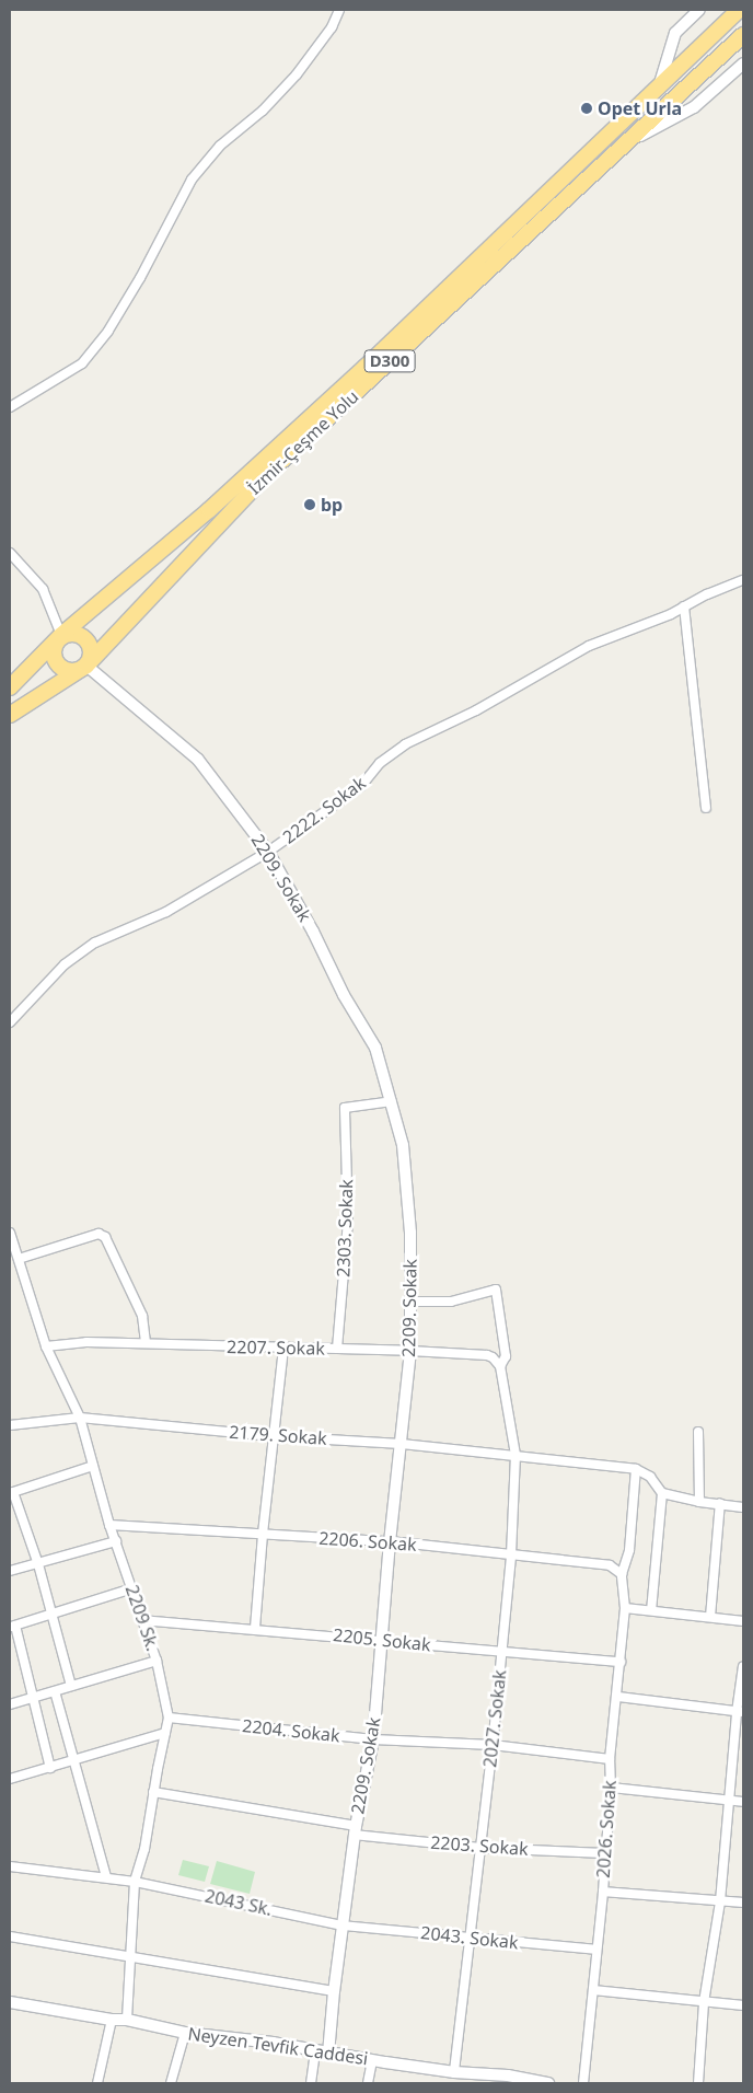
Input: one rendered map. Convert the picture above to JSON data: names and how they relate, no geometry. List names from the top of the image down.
{
  "streets": {
    "highway": ["D300", "İzmir-Çeşme Yolu"],
    "street": [
      "2222. Sokak",
      "2209. Sokak",
      "2303. Sokak",
      "2207. Sokak",
      "2179. Sokak",
      "2206. Sokak",
      "2209 Sk.",
      "2205. Sokak",
      "2027. Sokak",
      "2204. Sokak",
      "2026. Sokak",
      "2203. Sokak",
      "2043 Sk.",
      "2043. Sokak",
      "Neyzen Tevfik Caddesi"
    ]
  },
  "crossings": [
    ["İzmir-Çeşme Yolu", "2209. Sokak"],
    ["2222. Sokak", "2209. Sokak"],
    ["2209. Sokak", "2303. Sokak"],
    ["2209. Sokak", "2207. Sokak"],
    ["2209. Sokak", "2179. Sokak"],
    ["2209. Sokak", "2206. Sokak"],
    ["2209. Sokak", "2205. Sokak"],
    ["2209. Sokak", "2027. Sokak"],
    ["2209. Sokak", "2204. Sokak"],
    ["2209. Sokak", "2203. Sokak"],
    ["2209. Sokak", "2043 Sk."],
    ["2209. Sokak", "2043. Sokak"],
    ["2209. Sokak", "Neyzen Tevfik Caddesi"],
    ["2303. Sokak", "2207. Sokak"],
    ["2207. Sokak", "2209 Sk."],
    ["2207. Sokak", "2027. Sokak"],
    ["2179. Sokak", "2209 Sk."],
    ["2179. Sokak", "2027. Sokak"],
    ["2206. Sokak", "2209 Sk."],
    ["2206. Sokak", "2027. Sokak"],
    ["2206. Sokak", "2026. Sokak"],
    ["2209 Sk.", "2205. Sokak"],
    ["2209 Sk.", "2204. Sokak"],
    ["2209 Sk.", "2203. Sokak"],
    ["2209 Sk.", "2043 Sk."],
    ["2209 Sk.", "Neyzen Tevfik Caddesi"],
    ["2205. Sokak", "2027. Sokak"],
    ["2205. Sokak", "2026. Sokak"],
    ["2027. Sokak", "2204. Sokak"],
    ["2027. Sokak", "2203. Sokak"],
    ["2027. Sokak", "2043. Sokak"],
    ["2027. Sokak", "Neyzen Tevfik Caddesi"],
    ["2204. Sokak", "2026. Sokak"],
    ["2026. Sokak", "2203. Sokak"],
    ["2026. Sokak", "2043. Sokak"],
    ["2043 Sk.", "2043. Sokak"]
  ],
  "places": ["Opet Urla", "bp"]
}
